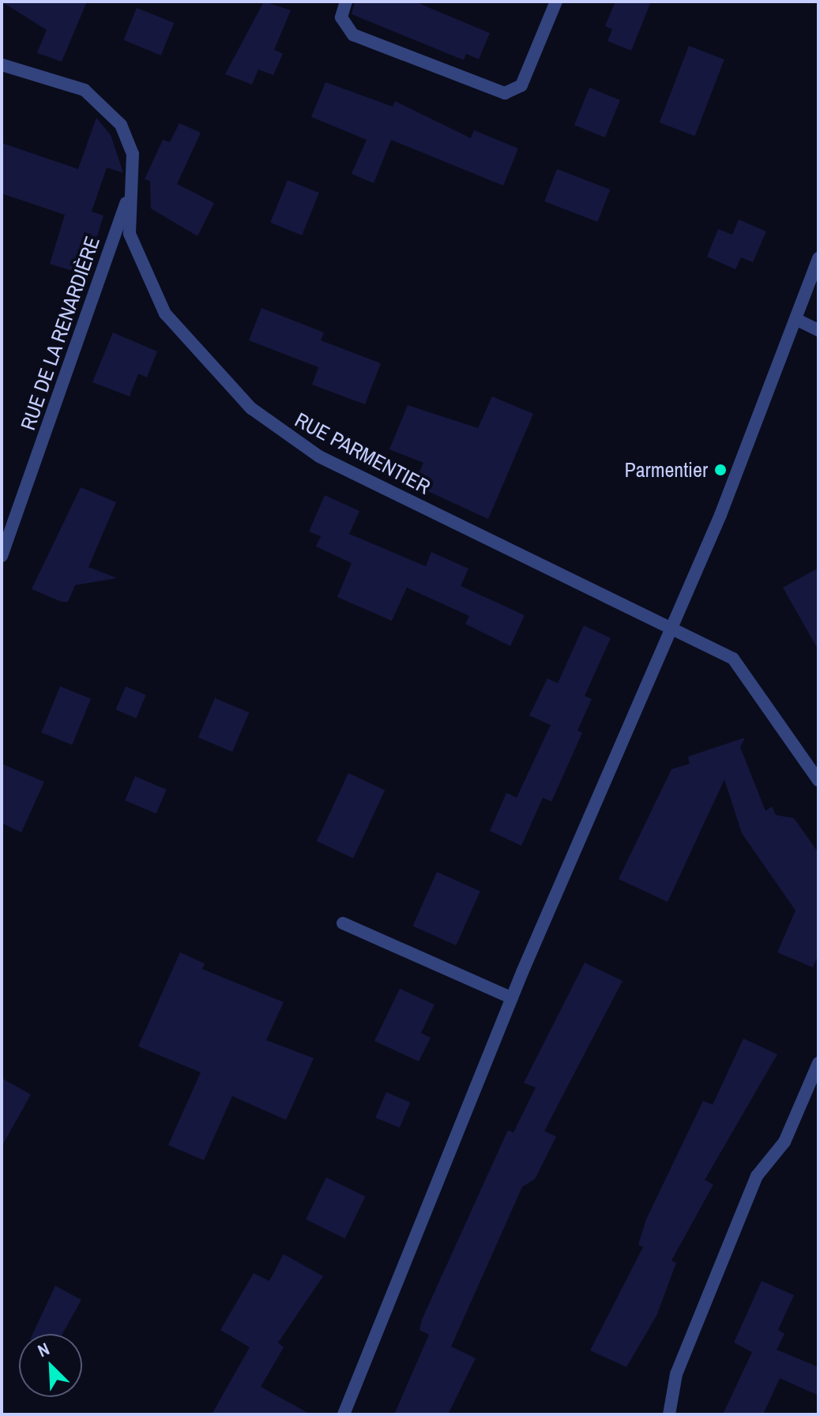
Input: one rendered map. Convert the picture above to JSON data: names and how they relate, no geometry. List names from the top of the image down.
{
  "streets": {
    "street": ["RUE DE LA RENARDIÈRE", "RUE PARMENTIER"]
  },
  "crossings": [
    ["RUE DE LA RENARDIÈRE", "RUE PARMENTIER"]
  ],
  "places": ["Parmentier"],
  "north": "top left"
}
